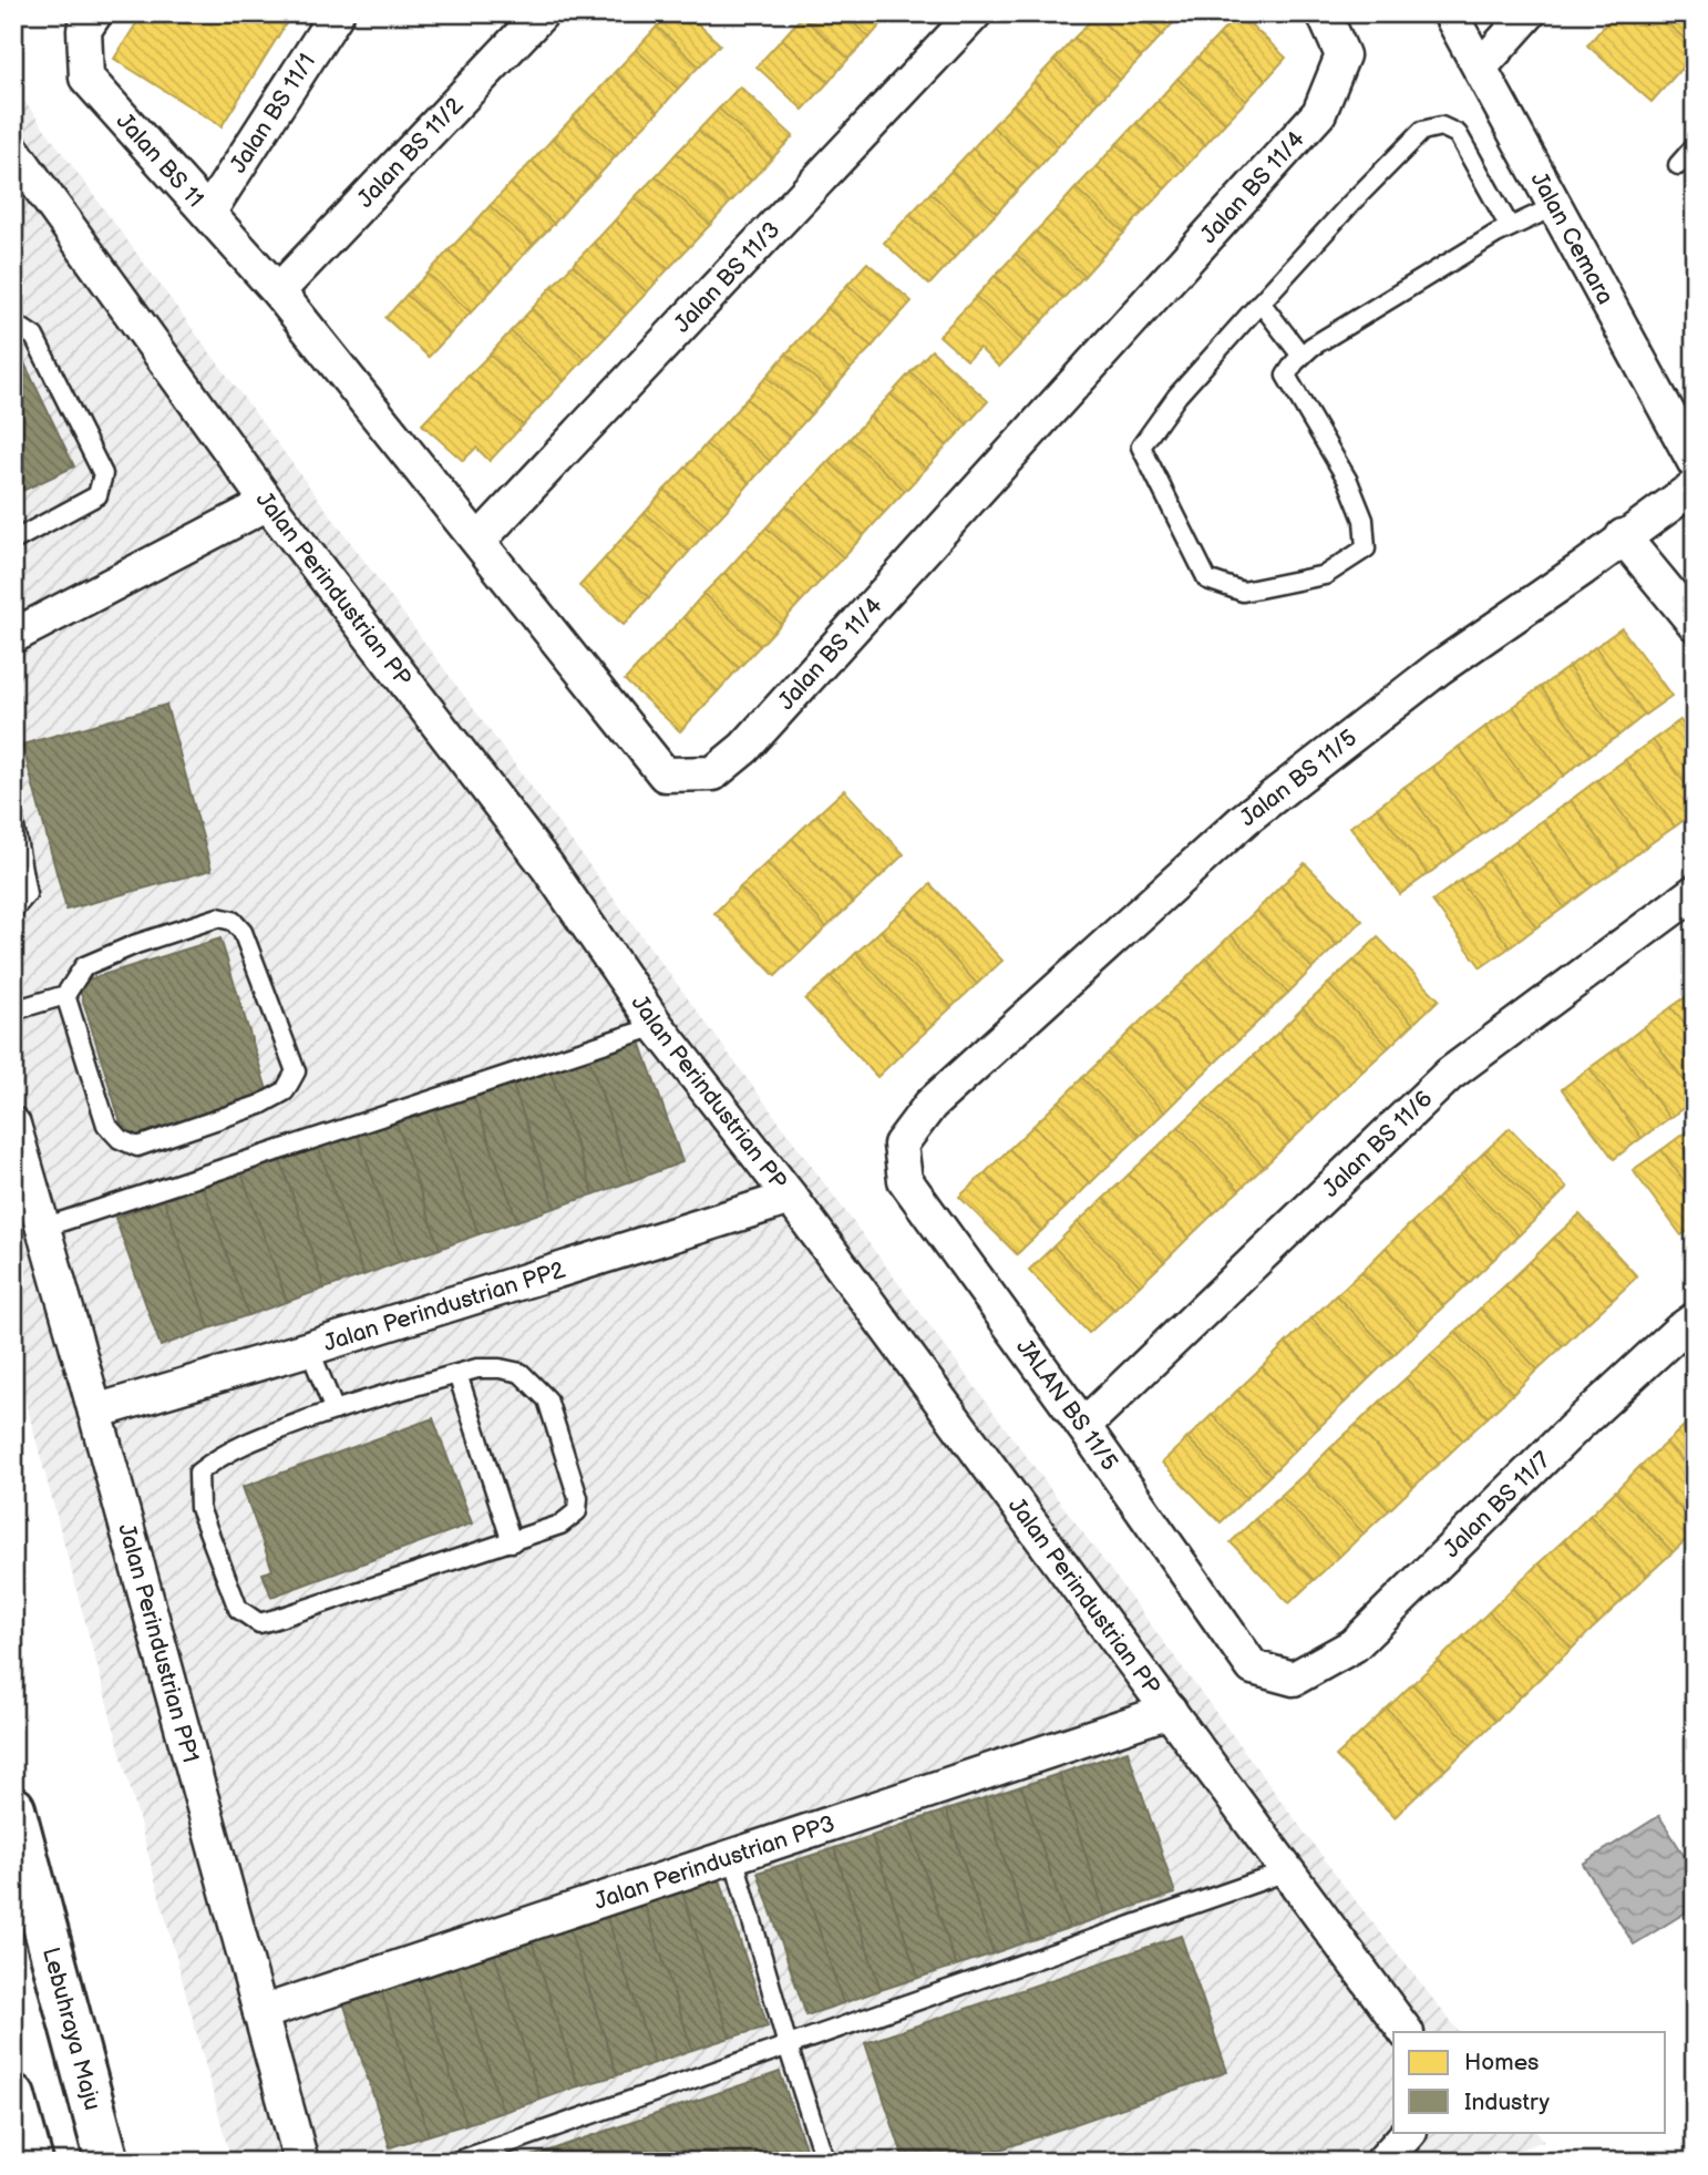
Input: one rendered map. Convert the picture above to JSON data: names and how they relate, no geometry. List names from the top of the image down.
{
  "streets": {
    "highway": ["Lebuhraya Maju"],
    "street": [
      "Jalan BS 11/1",
      "Jalan BS 11/2",
      "Jalan BS 11",
      "Jalan BS 11/4",
      "Jalan Cemara",
      "Jalan BS 11/3",
      "Jalan Perindustrian PP",
      "Jalan BS 11/5",
      "Jalan BS 11/6",
      "Jalan Perindustrian PP2",
      "JALAN BS 11/5",
      "Jalan BS 11/7",
      "Jalan Perindustrian PP1",
      "Jalan Perindustrian PP3"
    ]
  },
  "crossings": [
    ["Jalan BS 11/1", "Jalan BS 11"],
    ["Jalan BS 11/2", "Jalan BS 11"],
    ["Jalan BS 11/2", "Jalan BS 11/4"],
    ["Jalan BS 11", "Jalan BS 11/4"],
    ["Jalan BS 11/4", "Jalan BS 11/3"],
    ["Jalan Perindustrian PP", "Jalan Perindustrian PP2"],
    ["Jalan Perindustrian PP", "Jalan Perindustrian PP3"],
    ["Jalan BS 11/5", "JALAN BS 11/5"],
    ["Jalan BS 11/6", "JALAN BS 11/5"],
    ["Jalan Perindustrian PP2", "Jalan Perindustrian PP1"],
    ["JALAN BS 11/5", "Jalan BS 11/7"],
    ["Jalan Perindustrian PP1", "Jalan Perindustrian PP3"]
  ],
  "legend": ["Homes", "Industry"]
}
